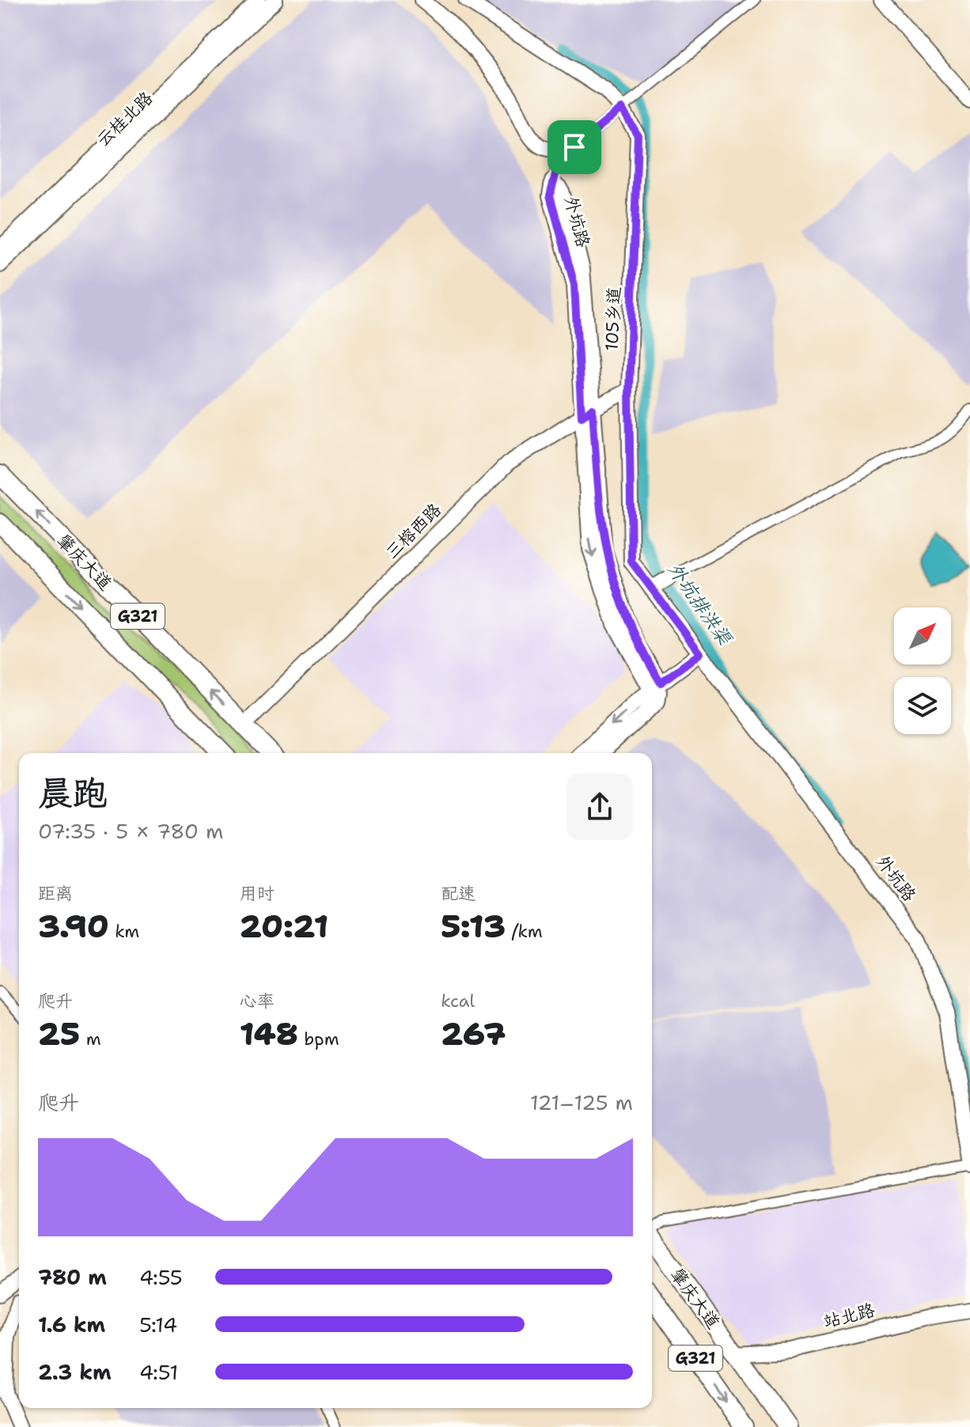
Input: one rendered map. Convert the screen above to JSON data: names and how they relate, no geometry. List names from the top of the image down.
{
  "streets": {
    "highway": ["肇庆大道", "G321"],
    "street": [
      "云桂北路",
      "外坑路",
      "105乡道",
      "三榕西路",
      "站北路"
    ]
  },
  "crossings": [
    ["外坑路", "105乡道"],
    ["外坑路", "三榕西路"],
    ["105乡道", "三榕西路"],
    ["三榕西路", "肇庆大道"],
    ["肇庆大道", "站北路"]
  ],
  "water": ["外坑排洪渠"],
  "north": "top right",
  "page": {
    "heading": ["晨跑", "07:35 · 5 × 780 m"],
    "stats": [
      ["距离", "3.90 km"],
      ["用时", "20:21"],
      ["配速", "5:13 /km"],
      ["爬升", "25 m"],
      ["心率", "148 bpm"],
      ["kcal", "267"]
    ],
    "chart": ["爬升", "121–125 m"],
    "list": [
      {
        "name": "780 m",
        "note": "4:55"
      },
      {
        "name": "1.6 km",
        "note": "5:14"
      },
      {
        "name": "2.3 km",
        "note": "4:51"
      }
    ]
  }
}
